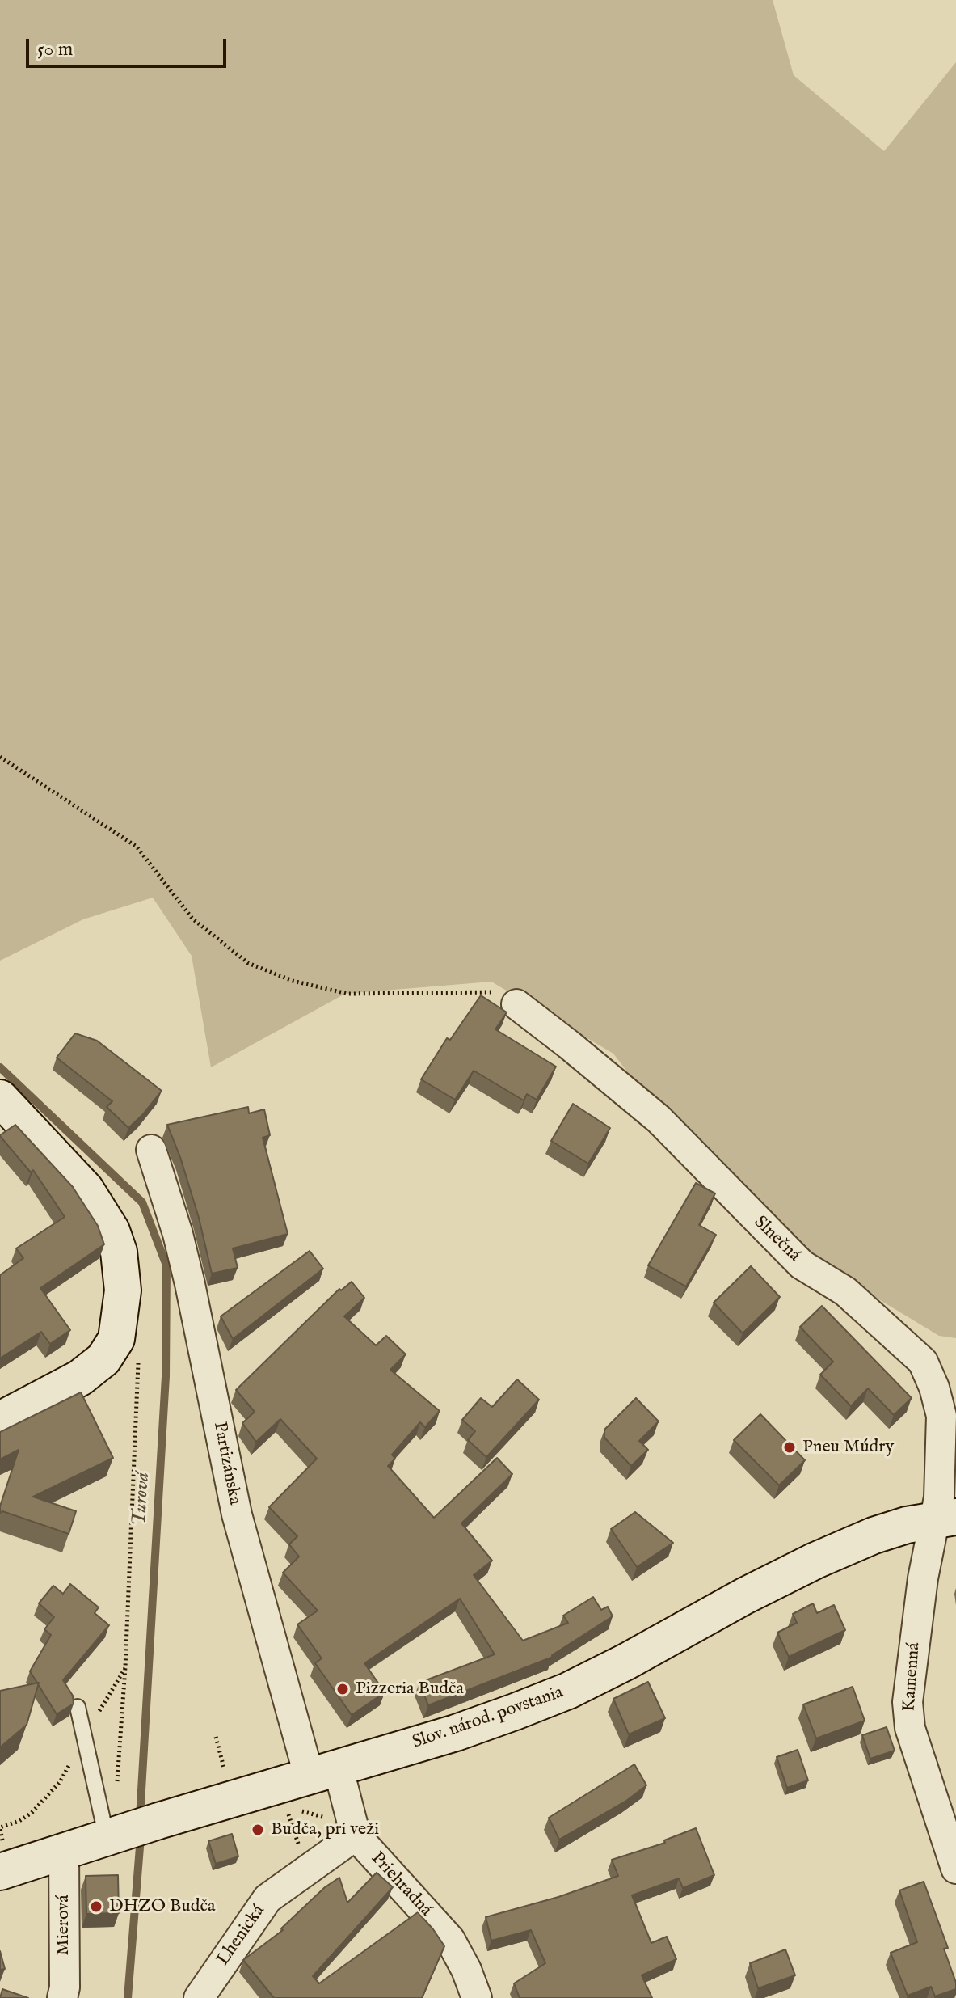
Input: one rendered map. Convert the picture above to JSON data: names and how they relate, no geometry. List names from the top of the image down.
{
  "streets": {
    "street": [
      "Slnečná",
      "Partizánska",
      "Kamenná",
      "Slov. národ. povstania",
      "Priehradná",
      "Mierová",
      "Lhenická"
    ]
  },
  "crossings": [
    ["Slnečná", "Kamenná"],
    ["Slnečná", "Slov. národ. povstania"],
    ["Partizánska", "Slov. národ. povstania"],
    ["Partizánska", "Priehradná"],
    ["Kamenná", "Slov. národ. povstania"],
    ["Slov. národ. povstania", "Priehradná"],
    ["Slov. národ. povstania", "Mierová"],
    ["Priehradná", "Lhenická"]
  ],
  "water": ["Turová"],
  "places": [
    "Pneu Múdry",
    "Pizzeria Budča",
    "Budča, pri veži",
    "DHZO Budča"
  ],
  "scale_bar": "50 m"
}
